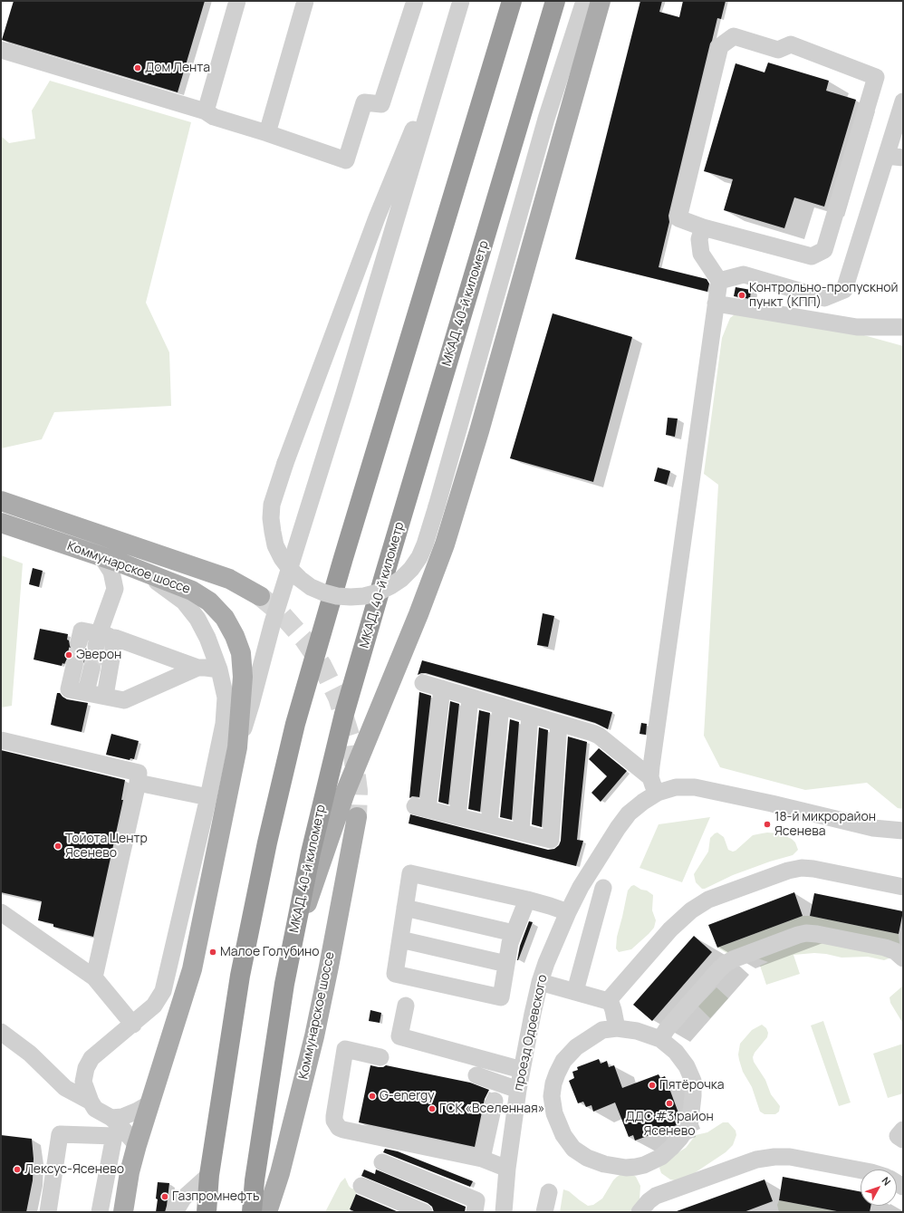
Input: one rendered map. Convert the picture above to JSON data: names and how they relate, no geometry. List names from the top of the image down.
{
  "streets": {
    "highway": ["МКАД, 40-й километр"],
    "main road": ["Коммунарское шоссе"],
    "street": ["проезд Одоевского"]
  },
  "places": [
    "Дом Лента",
    "Контрольно-пропускной пункт (КПП)",
    "Эверон",
    "18-й микрорайон Ясенева",
    "Тойота Центр Ясенево",
    "Малое Голубино",
    "Пятёрочка",
    "G-energy",
    "ДДС #3 район Ясенево",
    "ГСК «Вселенная»",
    "Лексус-Ясенево",
    "Газпромнефть"
  ],
  "north": "top right"
}
